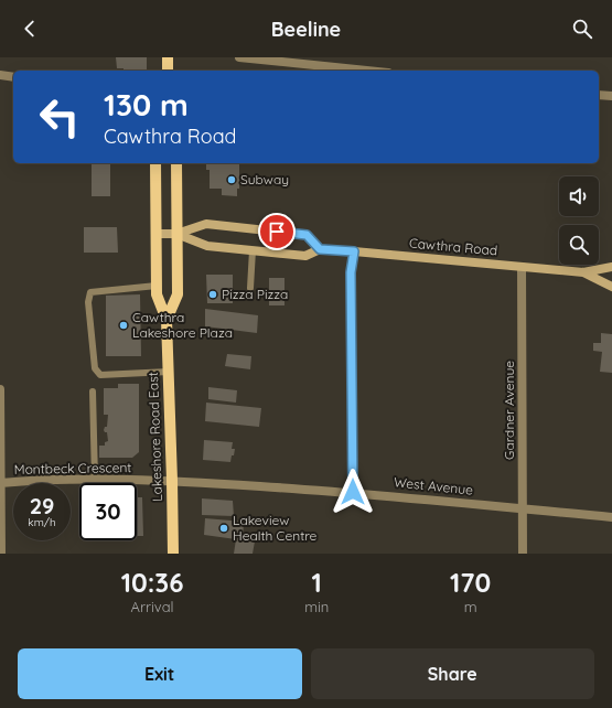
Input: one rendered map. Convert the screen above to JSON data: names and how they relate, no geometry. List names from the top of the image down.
{
  "streets": {
    "main road": ["Cawthra Road", "Lakeshore Road East"],
    "street": ["Gardner Avenue", "Montbeck Crescent", "West Avenue"]
  },
  "crossings": [
    ["Cawthra Road", "Gardner Avenue"],
    ["Cawthra Road", "Lakeshore Road East"],
    ["Gardner Avenue", "West Avenue"],
    ["Lakeshore Road East", "Montbeck Crescent"],
    ["Lakeshore Road East", "West Avenue"],
    ["Montbeck Crescent", "West Avenue"]
  ],
  "places": [
    "Subway",
    "Pizza Pizza",
    "Cawthra Lakeshore Plaza",
    "Lakeview Health Centre"
  ],
  "page": {
    "header": "Beeline",
    "turn": ["130 m", "Cawthra Road"],
    "speed": "29 km/h",
    "limit": "30",
    "eta": [
      "10:36",
      "Arrival",
      "1",
      "min",
      "170",
      "m"
    ],
    "buttons": ["Exit", "Share"]
  }
}
